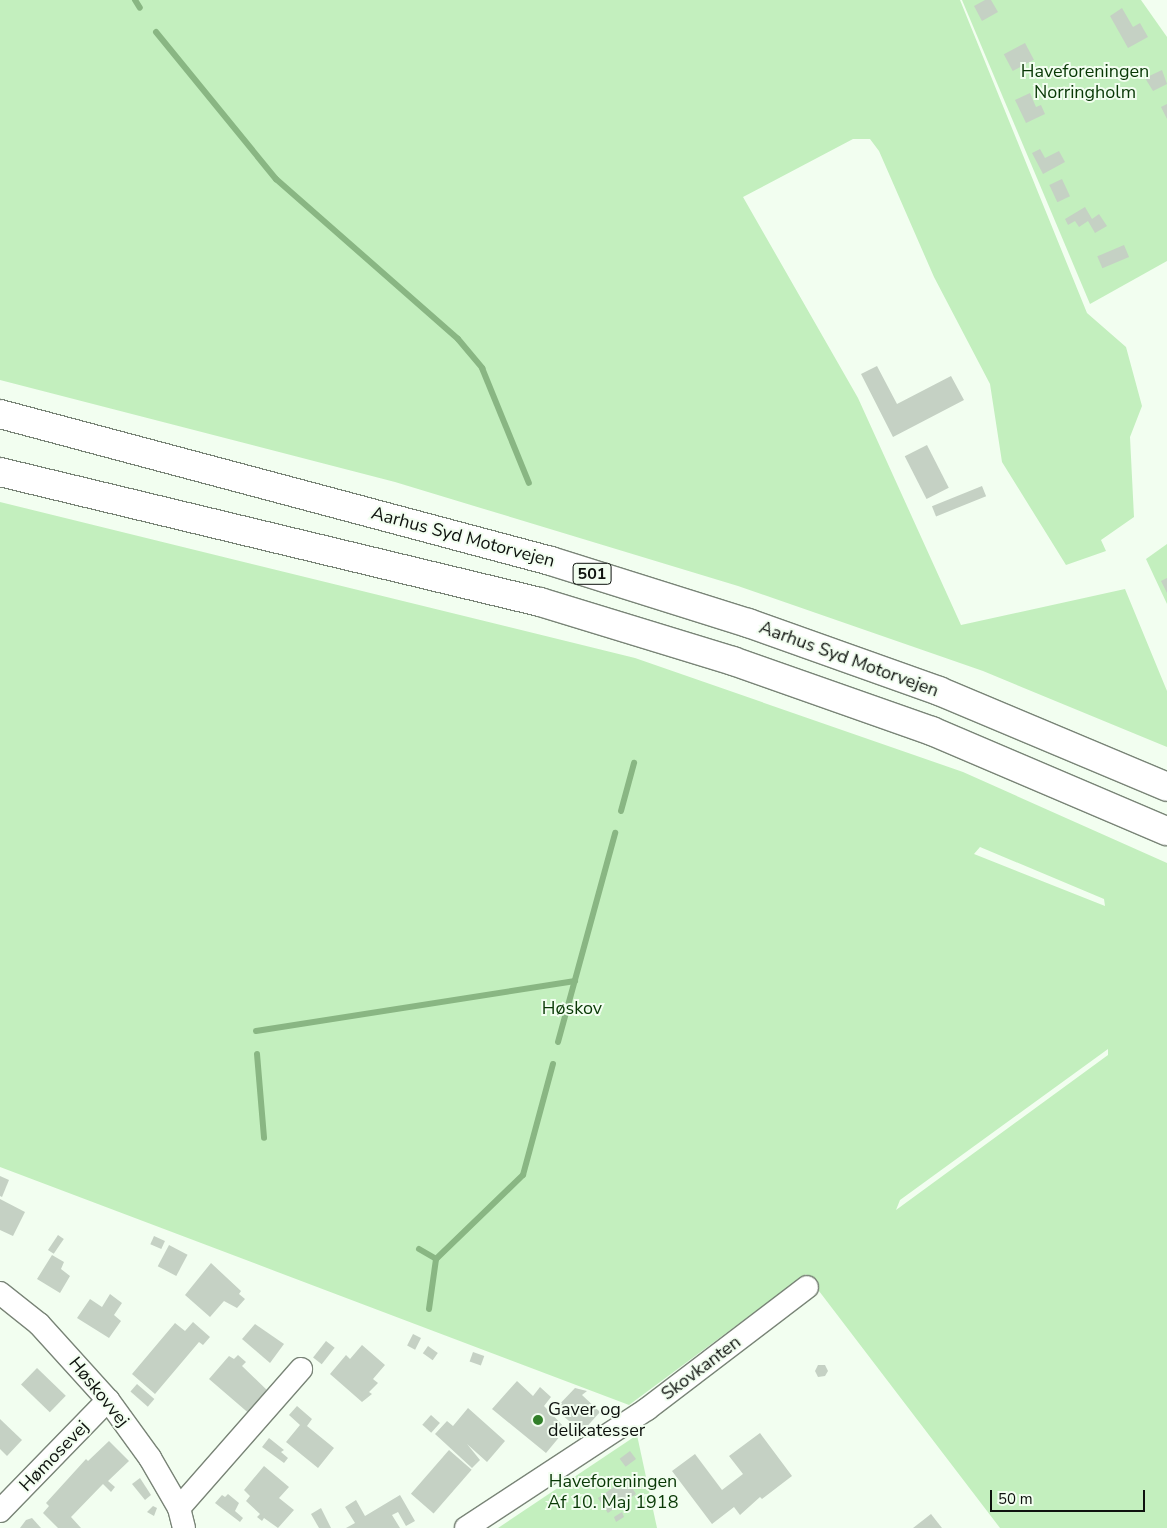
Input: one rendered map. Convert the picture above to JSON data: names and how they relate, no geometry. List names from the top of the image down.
{
  "streets": {
    "highway": ["Aarhus Syd Motorvejen", "501"],
    "street": ["Skovkanten", "Høskovvej", "Hømosevej"]
  },
  "crossings": [
    ["Høskovvej", "Hømosevej"]
  ],
  "parks": ["Haveforeningen Norringholm", "Høskov", "Haveforeningen Af 10. Maj 1918"],
  "places": ["Gaver og delikatesser"],
  "scale_bar": "50 m"
}
